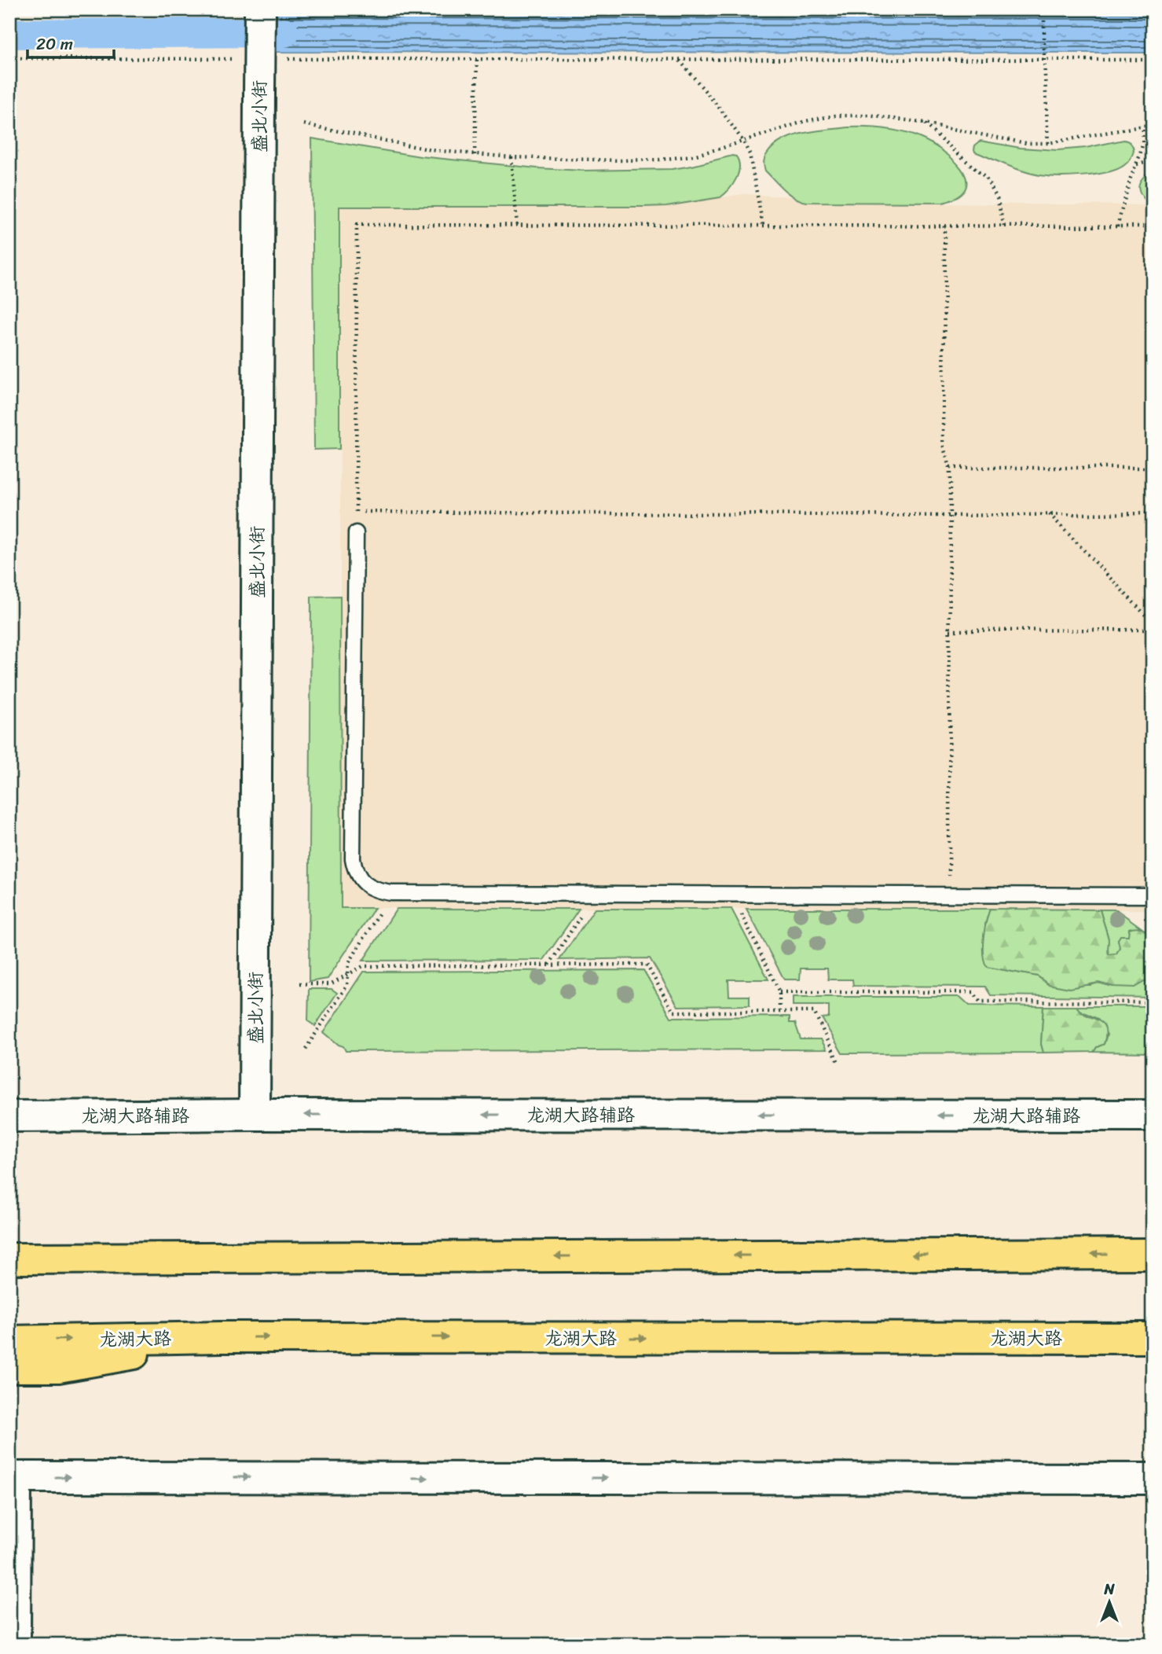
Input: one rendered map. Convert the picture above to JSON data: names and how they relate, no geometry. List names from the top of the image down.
{
  "streets": {
    "highway": ["龙湖大路"],
    "main road": ["盛北小街", "龙湖大路辅路"]
  },
  "crossings": [
    ["盛北小街", "龙湖大路辅路"]
  ],
  "one_way": ["龙湖大路辅路"],
  "scale_bar": "20 m",
  "north": "top"
}
